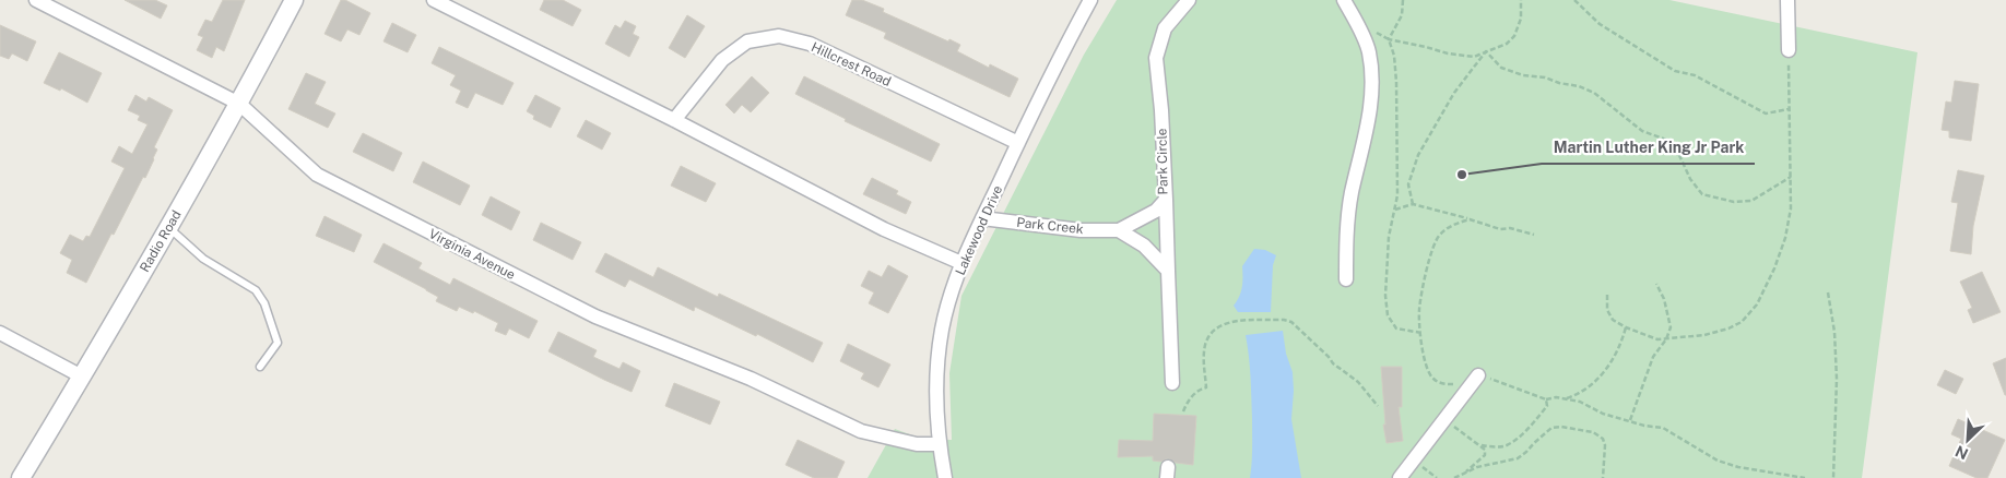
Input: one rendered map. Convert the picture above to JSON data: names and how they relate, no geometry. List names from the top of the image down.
{
  "streets": {
    "street": [
      "Hillcrest Road",
      "Park Circle",
      "Park Creek",
      "Lakewood Drive",
      "Radio Road",
      "Virginia Avenue"
    ]
  },
  "crossings": [
    ["Hillcrest Road", "Lakewood Drive"],
    ["Park Circle", "Park Creek"],
    ["Park Creek", "Lakewood Drive"],
    ["Lakewood Drive", "Virginia Avenue"],
    ["Radio Road", "Virginia Avenue"]
  ],
  "places": ["Martin Luther King Jr Park"],
  "north": "bottom left"
}
